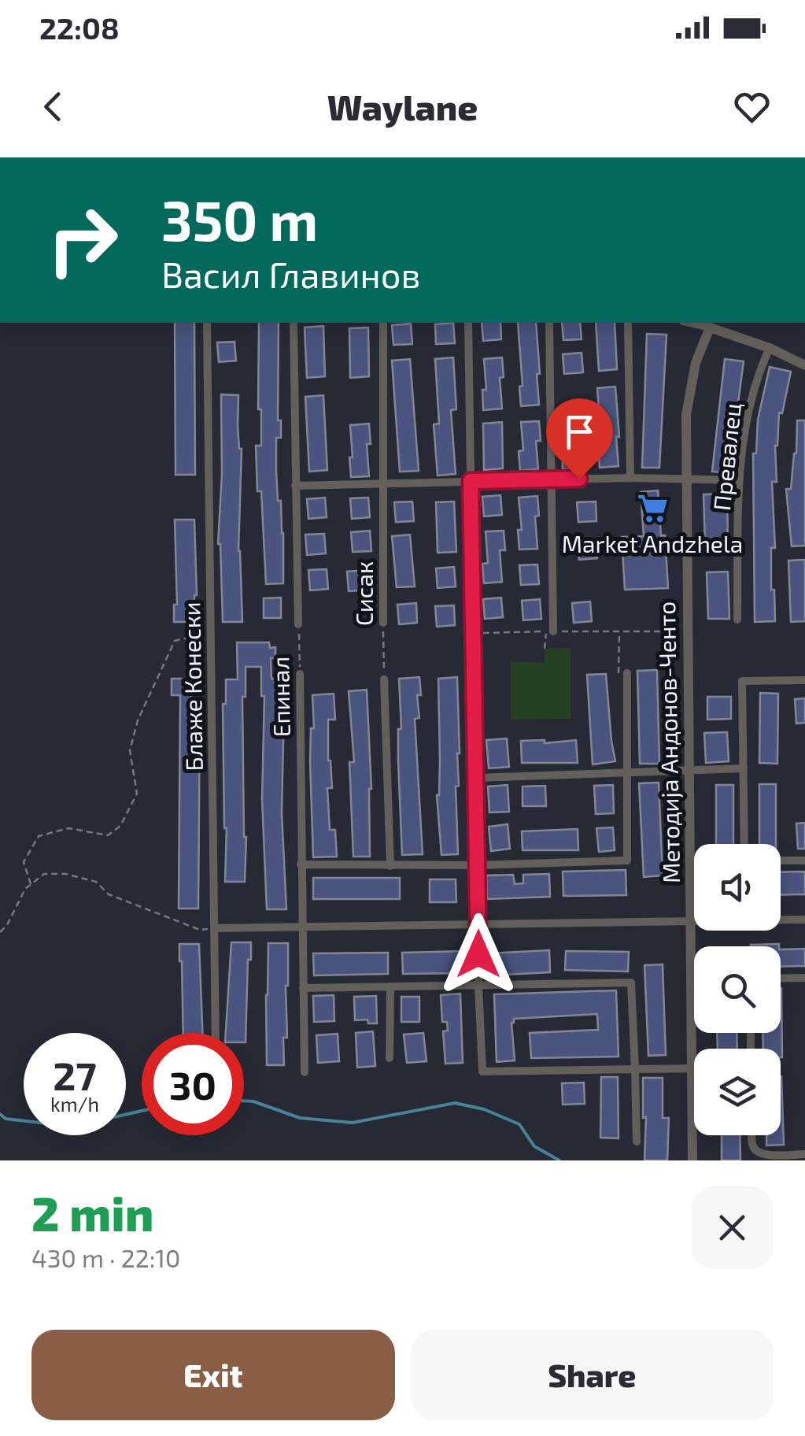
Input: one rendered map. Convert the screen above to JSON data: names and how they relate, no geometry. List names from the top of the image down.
{
  "streets": {
    "street": [
      "Превалец",
      "Сисак",
      "Блаже Конески",
      "Епинал",
      "Методија Андонов-Ченто"
    ]
  },
  "places": {
    "supermarket": ["Market Andzhela"]
  },
  "page": {
    "status": "22:08",
    "header": "Waylane",
    "turn": ["350 m", "Васил Главинов"],
    "speed": "27 km/h",
    "limit": "30",
    "heading": ["2 min", "430 m · 22:10"],
    "buttons": ["Exit", "Share"]
  }
}
